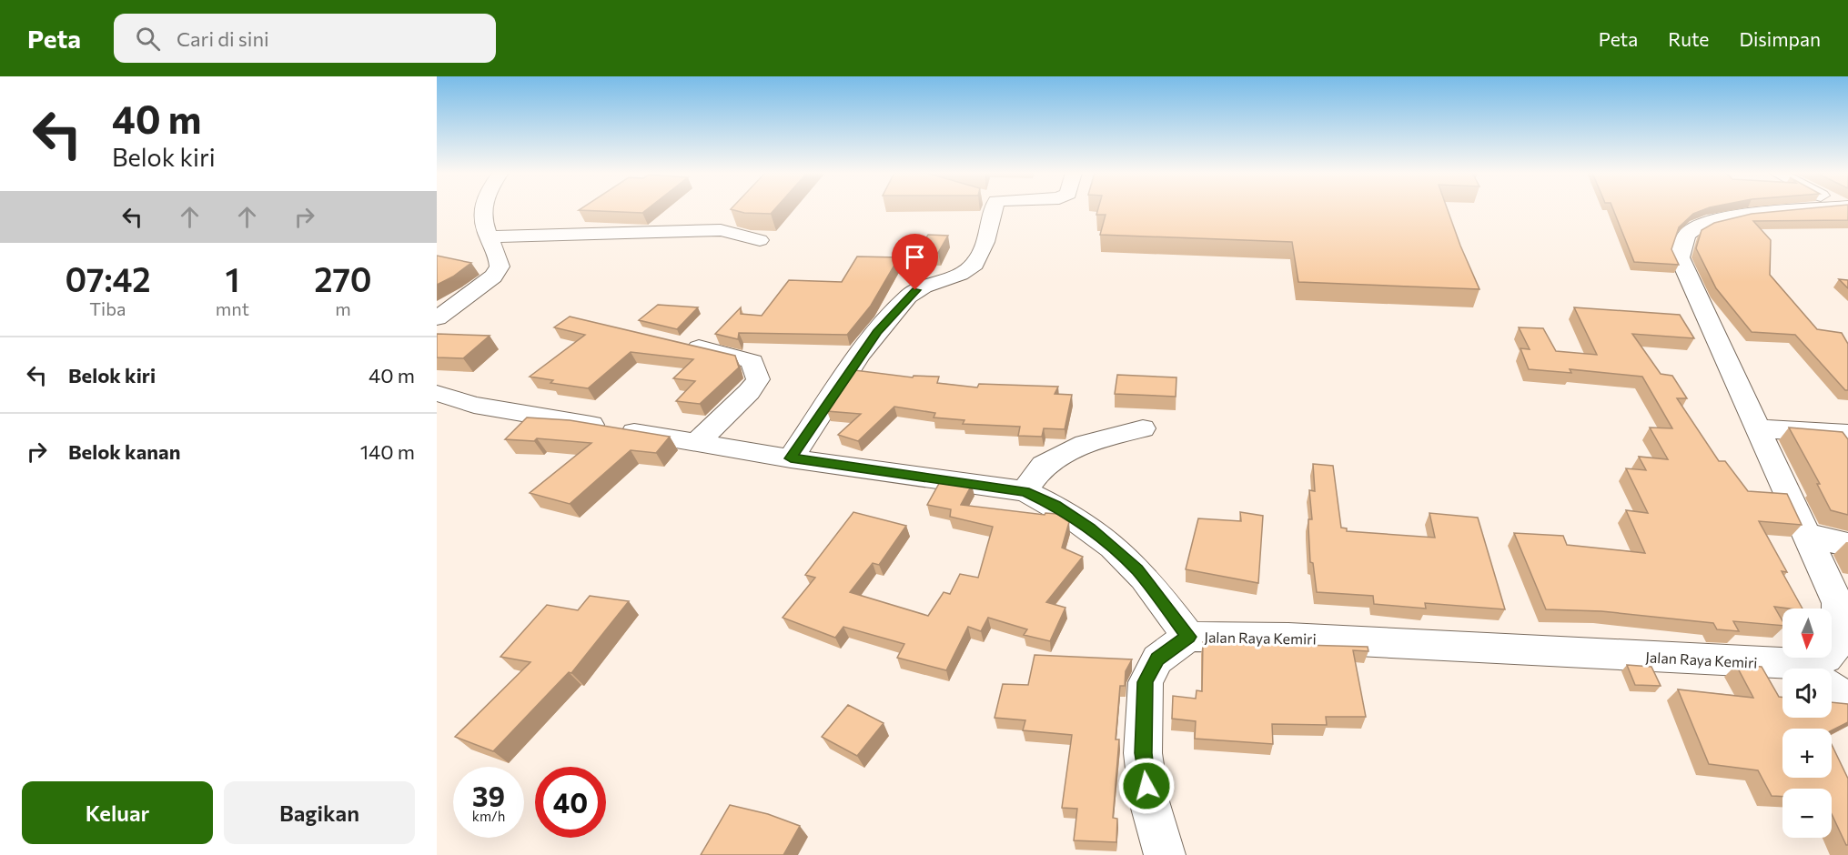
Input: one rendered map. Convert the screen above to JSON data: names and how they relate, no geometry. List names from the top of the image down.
{
  "streets": {
    "street": ["Jalan Raya Kemiri"]
  },
  "north": "bottom",
  "page": {
    "header": "Peta",
    "search": "Cari di sini",
    "nav": ["Peta", "Rute", "Disimpan"],
    "turn": ["40 m", "Belok kiri"],
    "eta": [
      "07:42",
      "Tiba",
      "1",
      "mnt",
      "270",
      "m"
    ],
    "list": [
      {
        "name": "Belok kiri",
        "value": "40 m"
      },
      {
        "name": "Belok kanan",
        "value": "140 m"
      }
    ],
    "map_buttons": ["+", "−"],
    "speed": "39 km/h",
    "limit": "40",
    "buttons": ["Keluar", "Bagikan"]
  }
}
